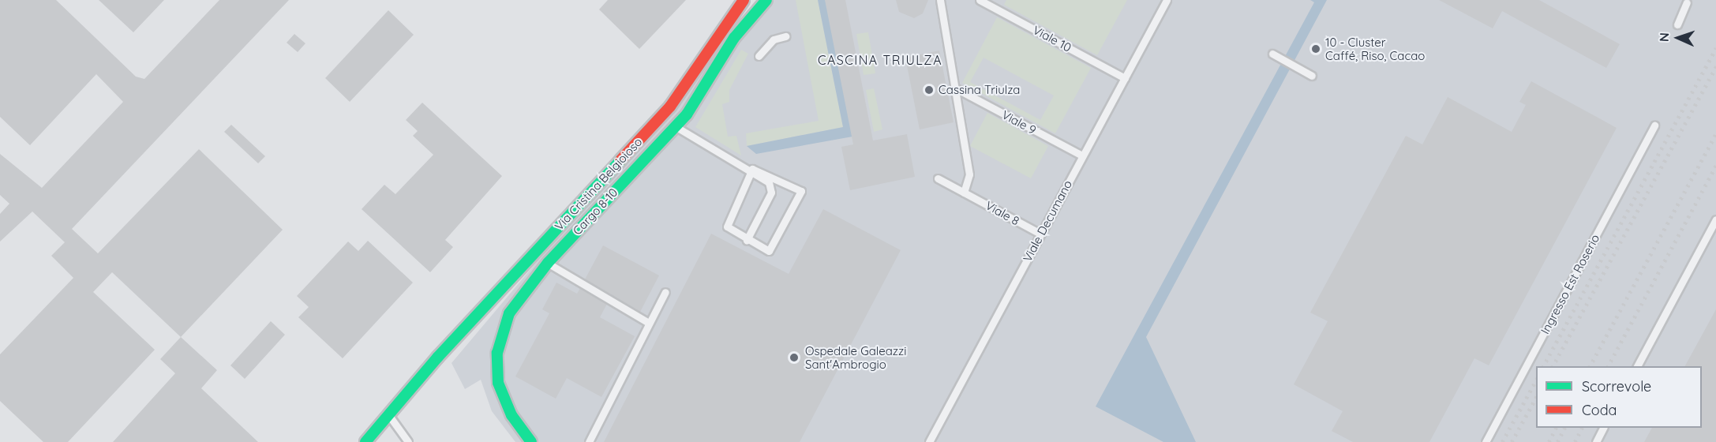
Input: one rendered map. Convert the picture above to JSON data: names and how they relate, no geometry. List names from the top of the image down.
{
  "streets": {
    "street": ["Via Cristina Belgioioso", "Cargo 8-10"],
    "lane": [
      "Viale 10",
      "Viale 9",
      "Viale 8",
      "Viale Decumano",
      "Ingresso Est Roserio"
    ]
  },
  "crossings": [
    ["Viale 10", "Viale Decumano"],
    ["Viale 9", "Viale Decumano"],
    ["Viale 8", "Viale Decumano"]
  ],
  "districts": ["CASCINA TRIULZA"],
  "places": ["10 - Cluster Caffé, Riso, Cacao", "Cassina Triulza", "Ospedale Galeazzi Sant'Ambrogio"],
  "legend": ["Scorrevole", "Coda"],
  "north": "left"
}
